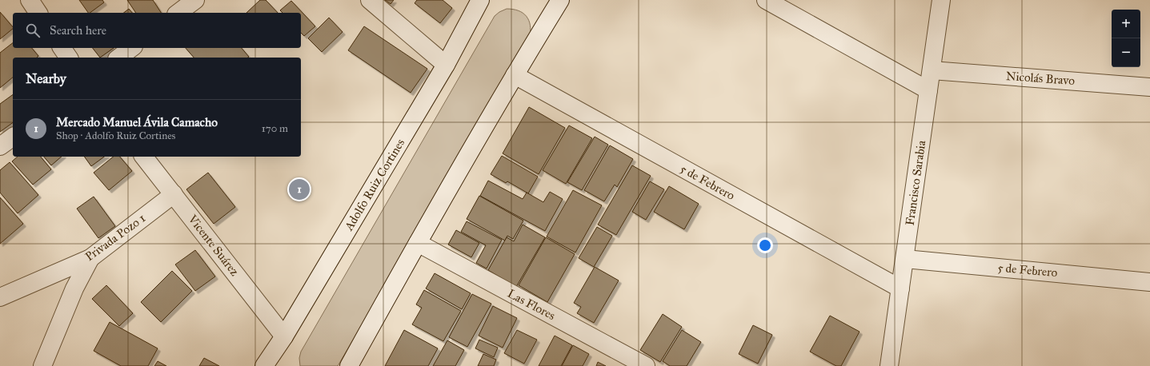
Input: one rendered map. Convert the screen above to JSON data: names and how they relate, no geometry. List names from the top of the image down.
{
  "streets": {
    "street": [
      "Nicolás Bravo",
      "5 de Febrero",
      "Francisco Sarabia",
      "Adolfo Ruiz Cortines",
      "Privada Pozo 1",
      "Vicente Suárez",
      "Las Flores"
    ]
  },
  "crossings": [
    ["Nicolás Bravo", "Francisco Sarabia"],
    ["5 de Febrero", "Francisco Sarabia"],
    ["Adolfo Ruiz Cortines", "Vicente Suárez"],
    ["Privada Pozo 1", "Vicente Suárez"]
  ],
  "page": {
    "map_buttons": ["+", "−"],
    "search": "Search here",
    "heading": "Nearby",
    "list": [
      {
        "mark": "1",
        "name": "Mercado Manuel Ávila Camacho",
        "note": "Shop · Adolfo Ruiz Cortines",
        "value": "170 m"
      }
    ],
    "pins": "1"
  }
}
